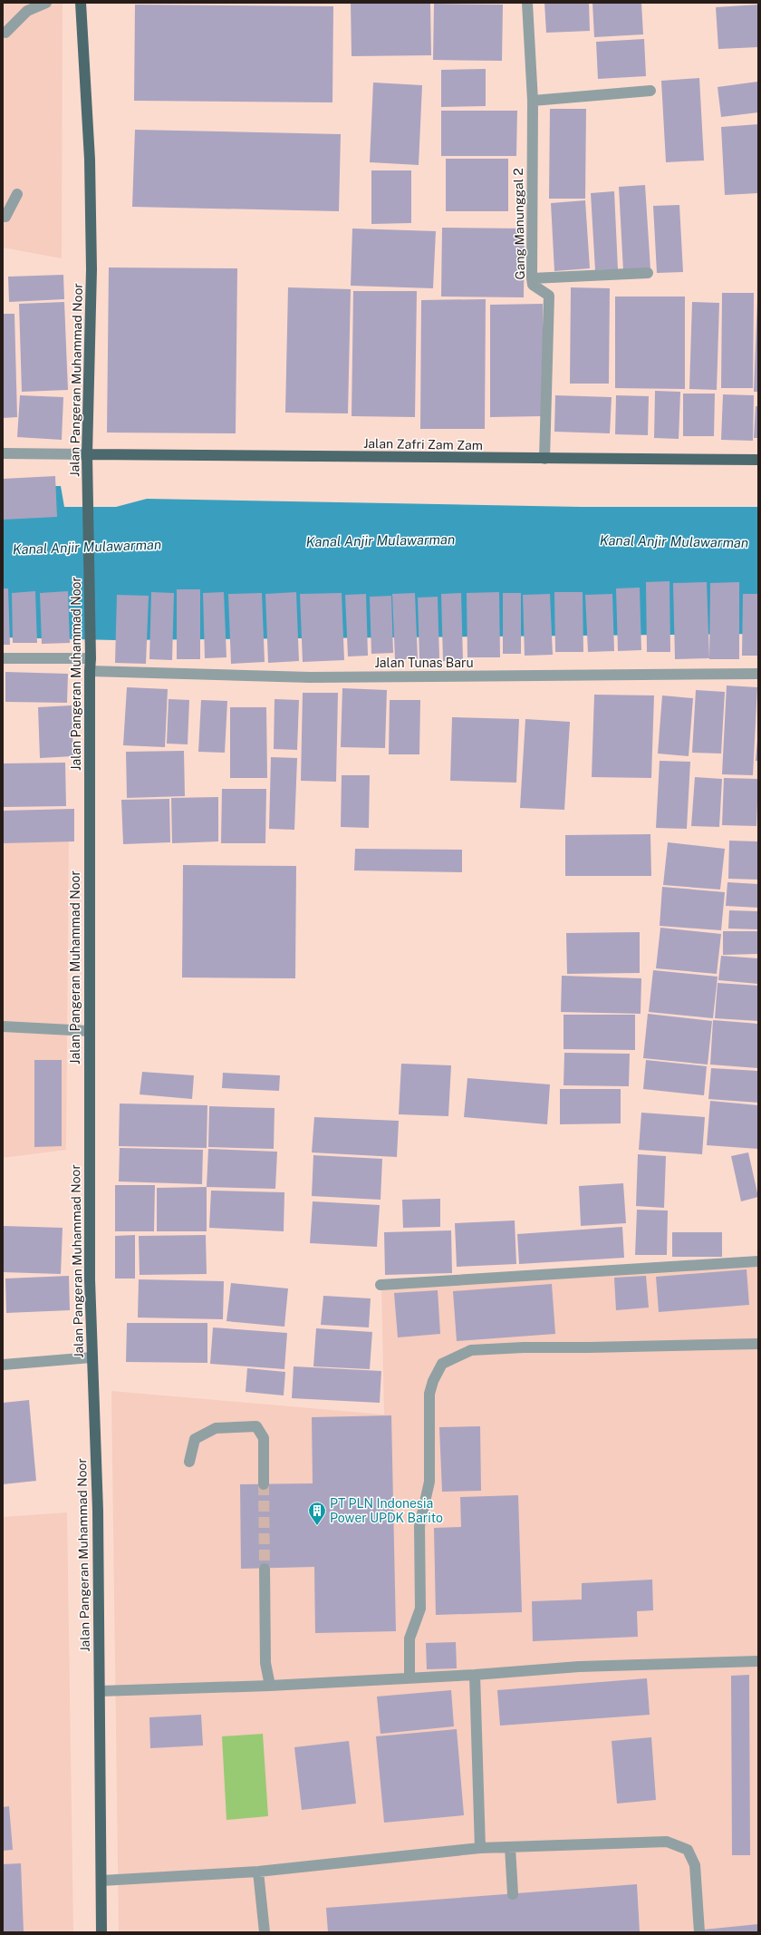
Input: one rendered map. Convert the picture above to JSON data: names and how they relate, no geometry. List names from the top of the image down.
{
  "streets": {
    "main road": ["Jalan Pangeran Muhammad Noor", "Jalan Zafri Zam Zam"],
    "street": ["Gang Manunggal 2", "Jalan Tunas Baru"]
  },
  "crossings": [
    ["Gang Manunggal 2", "Jalan Zafri Zam Zam"],
    ["Jalan Pangeran Muhammad Noor", "Jalan Zafri Zam Zam"],
    ["Jalan Pangeran Muhammad Noor", "Jalan Tunas Baru"]
  ],
  "water": ["Kanal Anjir Mulawarman"],
  "places": {
    "building": ["PT PLN Indonesia Power UPDK Barito"]
  }
}
